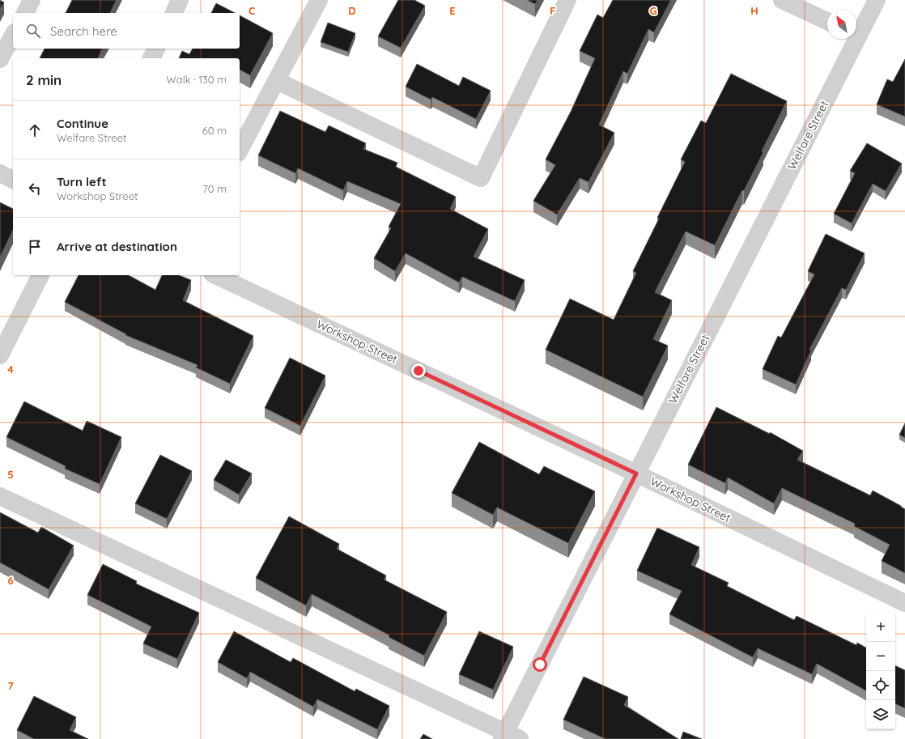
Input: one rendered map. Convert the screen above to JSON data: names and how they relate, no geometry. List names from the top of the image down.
{
  "streets": {
    "street": ["Welfare Street", "Workshop Street"]
  },
  "crossings": [
    ["Welfare Street", "Workshop Street"]
  ],
  "north": "top left",
  "page": {
    "search": "Search here",
    "heading": ["2 min", "Walk · 130 m"],
    "list": [
      ["Continue", "Welfare Street", "60 m"],
      ["Turn left", "Workshop Street", "70 m"],
      "Arrive at destination"
    ],
    "map_buttons": ["+", "−"]
  },
  "grid": {
    "columns": [
      "C",
      "D",
      "E",
      "F",
      "G",
      "H"
    ],
    "rows": [
      "4",
      "5",
      "6",
      "7"
    ]
  }
}
